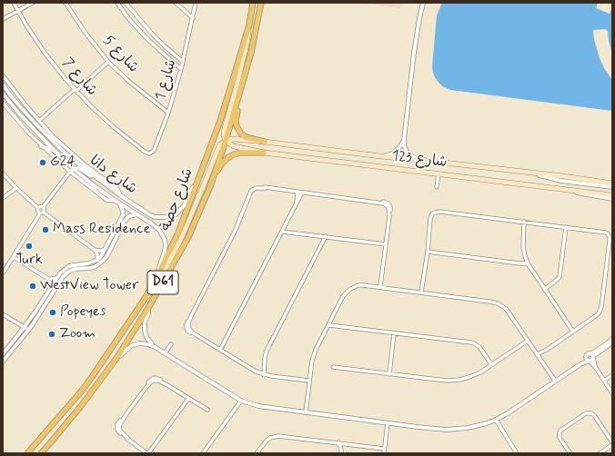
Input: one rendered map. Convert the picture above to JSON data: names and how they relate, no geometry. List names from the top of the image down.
{
  "streets": {
    "main road": ["شارع 123", "شارع حصة", "D61"],
    "street": [
      "شارع 5",
      "شارع 7",
      "شارع 1",
      "شارع دانا"
    ]
  },
  "crossings": [
    ["شارع 5", "شارع 1"],
    ["شارع 7", "شارع 1"],
    ["شارع 123", "شارع حصة"],
    ["شارع دانا", "شارع حصة"]
  ],
  "places": [
    "G24",
    "Mass Residence",
    "Turk",
    "WestView Tower",
    "Popeyes",
    "Zoom"
  ]
}
